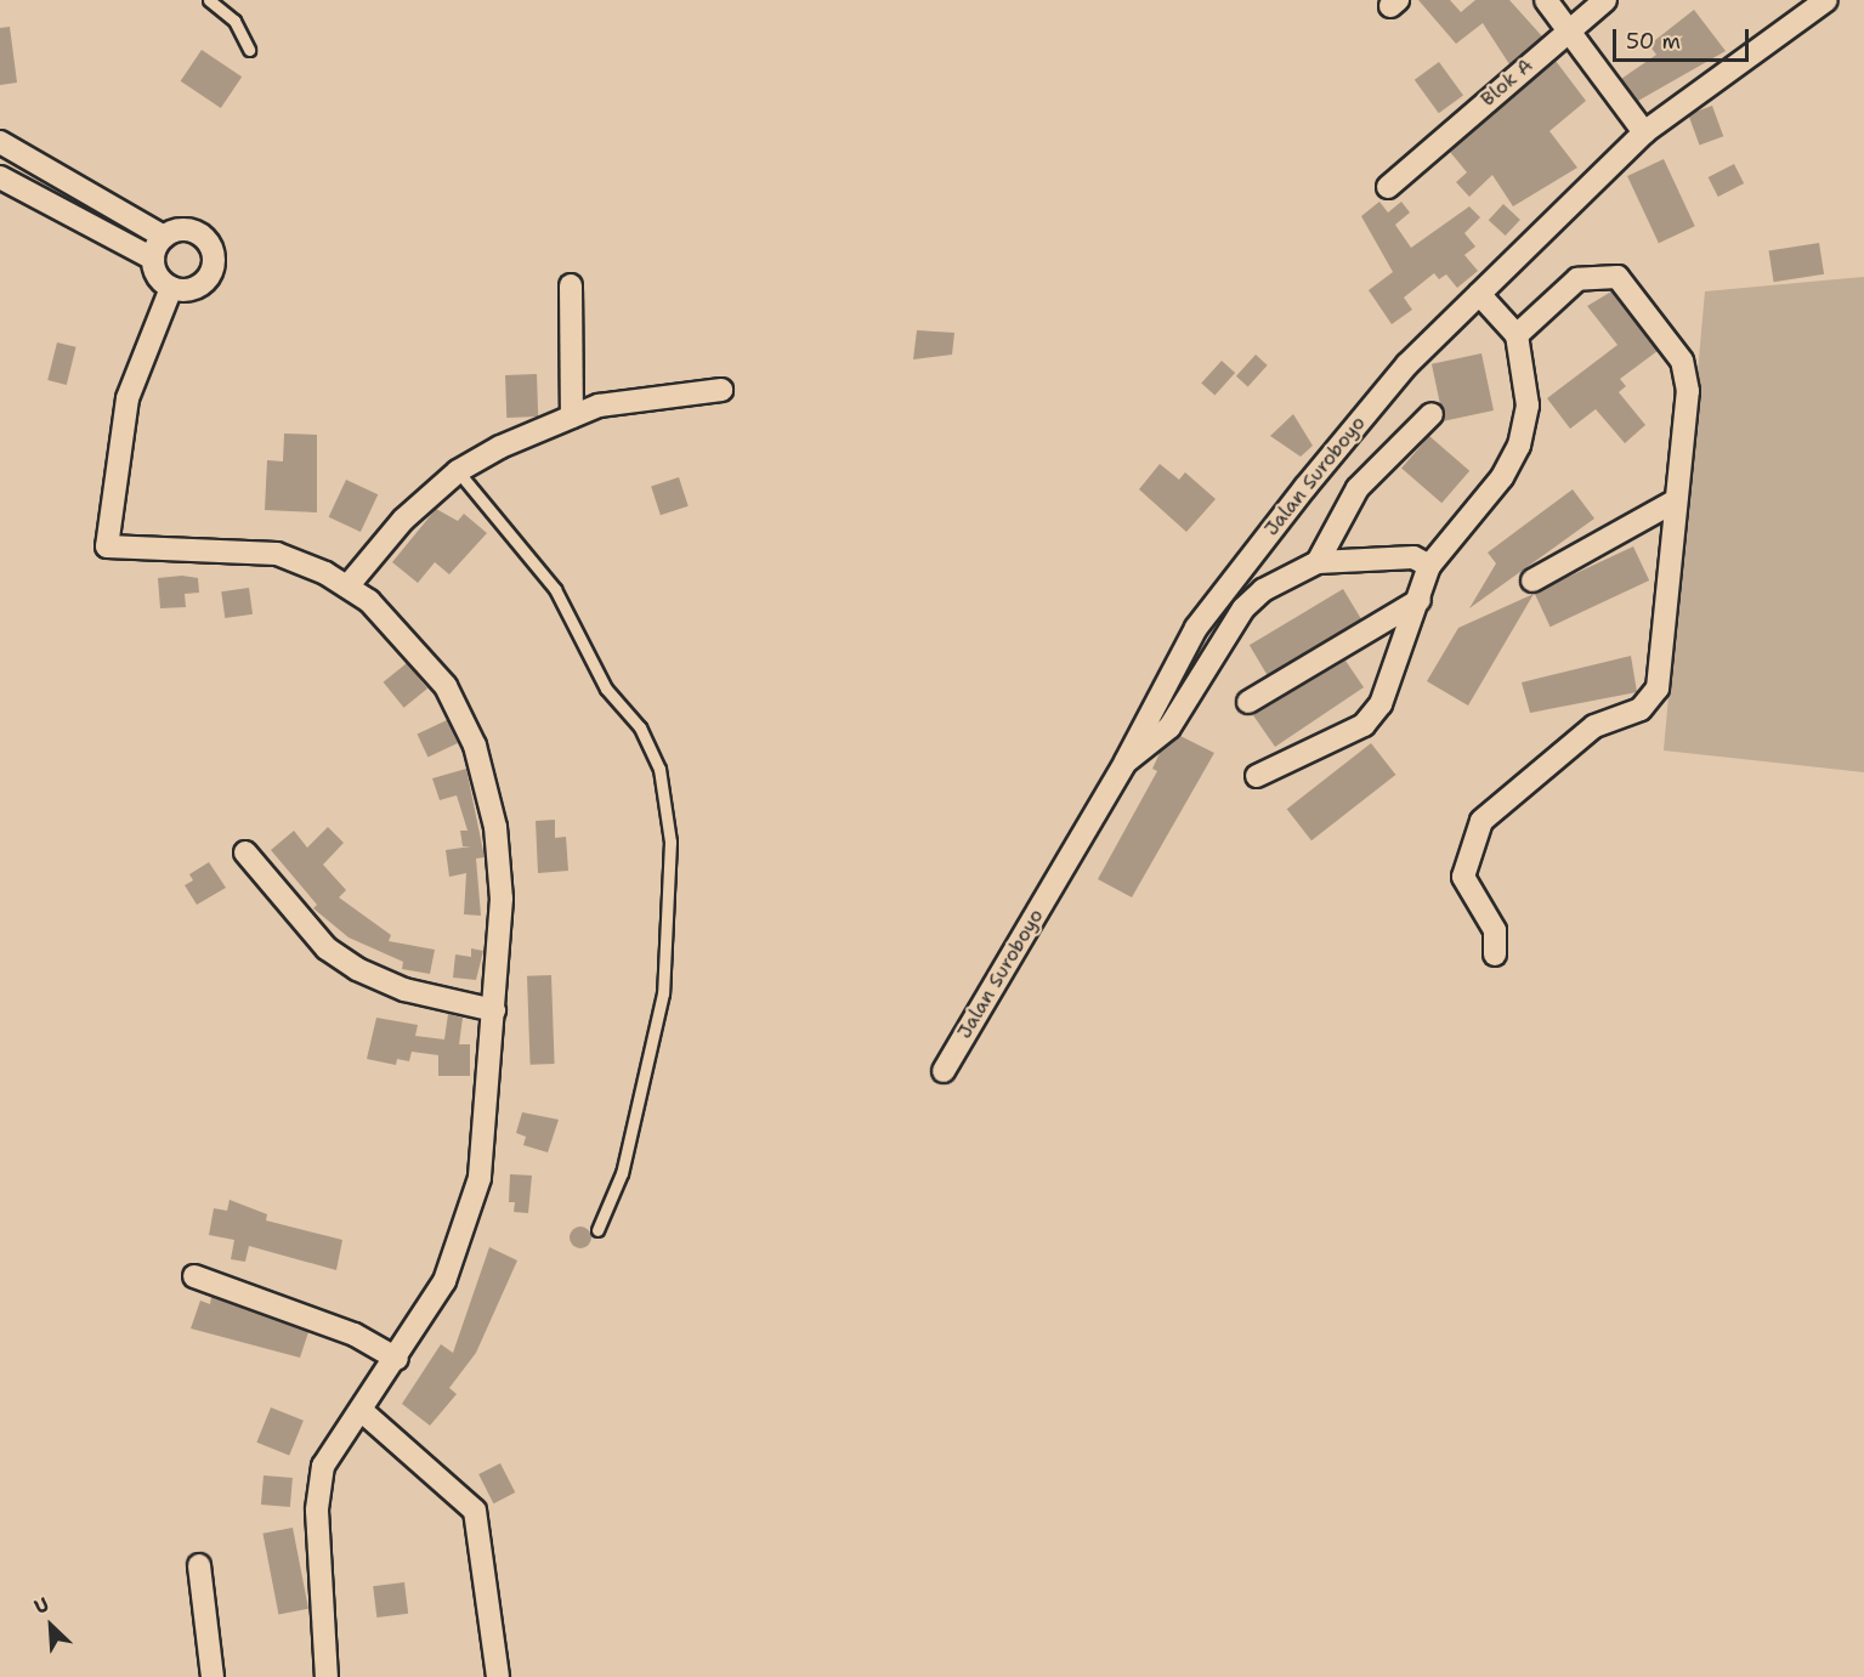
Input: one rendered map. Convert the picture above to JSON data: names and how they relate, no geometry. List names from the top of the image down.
{
  "streets": {
    "street": ["Blok A", "Jalan Suroboyo"]
  },
  "scale_bar": "50 m",
  "north": "top left"
}
